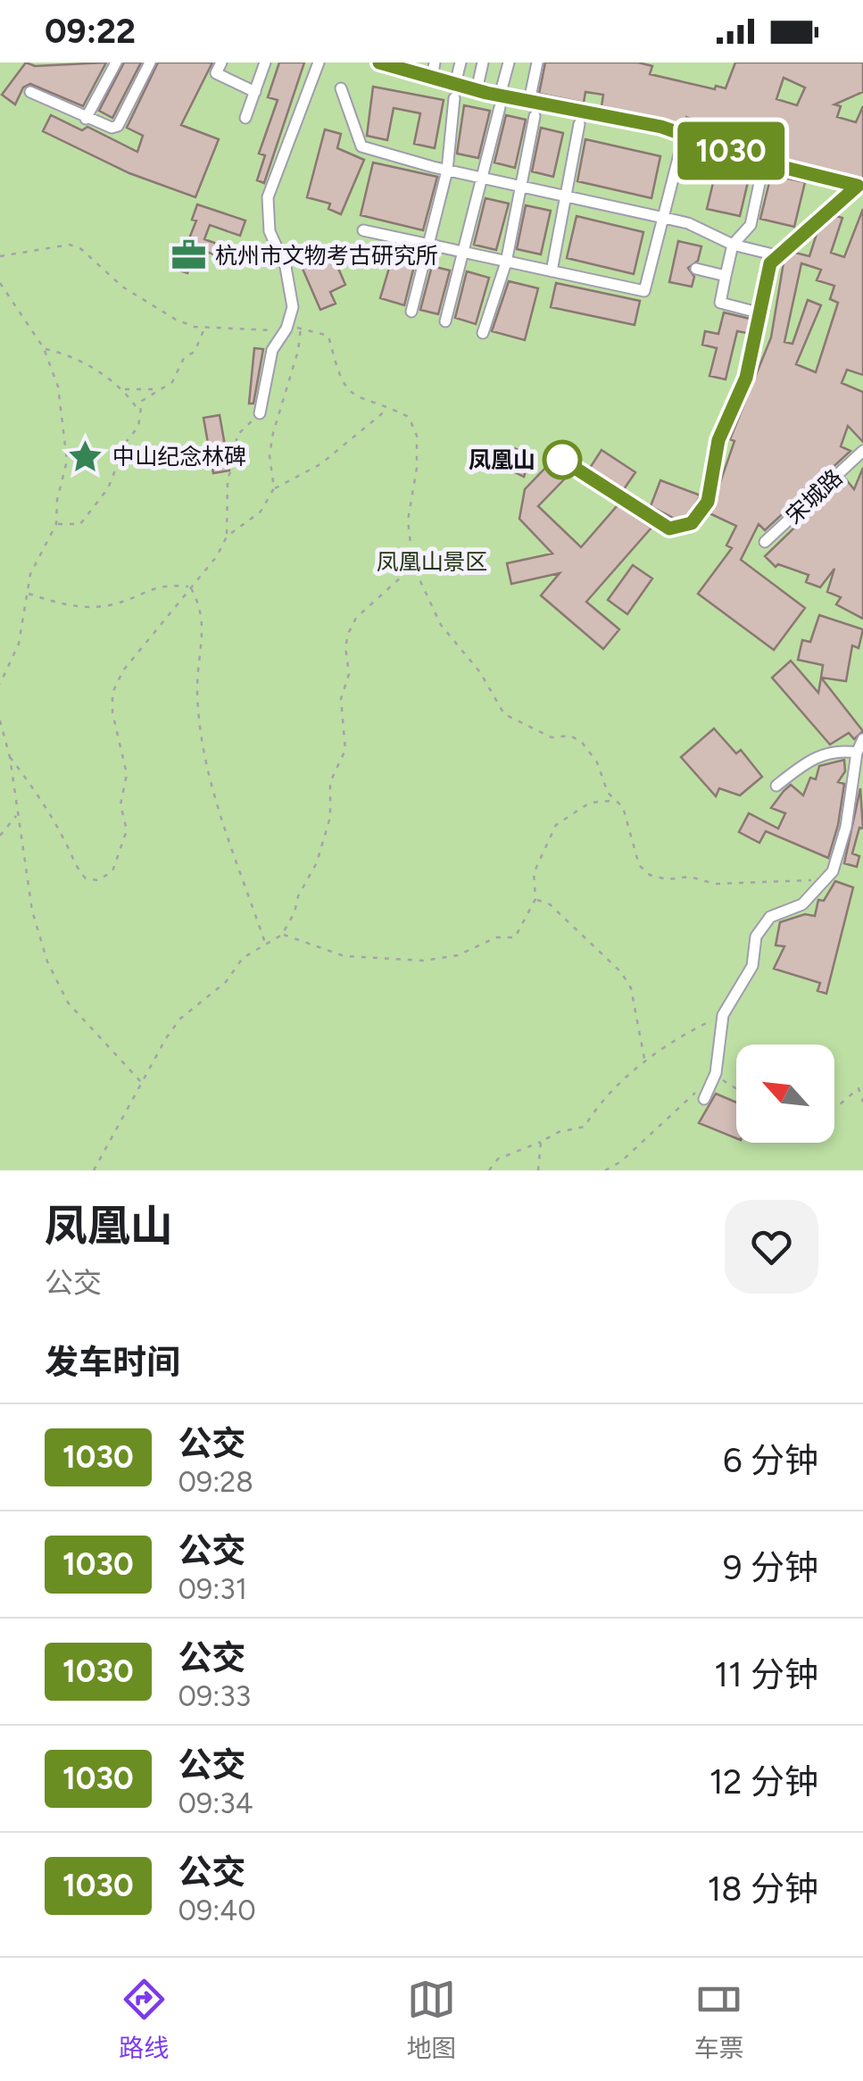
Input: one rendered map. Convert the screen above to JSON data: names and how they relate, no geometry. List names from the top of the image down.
{
  "streets": {
    "street": ["宋城路"]
  },
  "parks": ["凤凰山景区"],
  "places": {
    "office": ["杭州市文物考古研究所"],
    "place": ["中山纪念林碑"],
    "other": ["凤凰山"]
  },
  "lines": ["bus line 1030"],
  "north": "top left",
  "page": {
    "status": "09:22",
    "on_map": "1030",
    "heading": [
      ["凤凰山", "公交"],
      "发车时间"
    ],
    "list": [
      {
        "mark": "1030",
        "name": "公交",
        "note": "09:28",
        "value": "6 分钟"
      },
      {
        "mark": "1030",
        "name": "公交",
        "note": "09:31",
        "value": "9 分钟"
      },
      {
        "mark": "1030",
        "name": "公交",
        "note": "09:33",
        "value": "11 分钟"
      },
      {
        "mark": "1030",
        "name": "公交",
        "note": "09:34",
        "value": "12 分钟"
      },
      {
        "mark": "1030",
        "name": "公交",
        "note": "09:40",
        "value": "18 分钟"
      }
    ],
    "tabs": ["路线", "地图", "车票"]
  }
}
